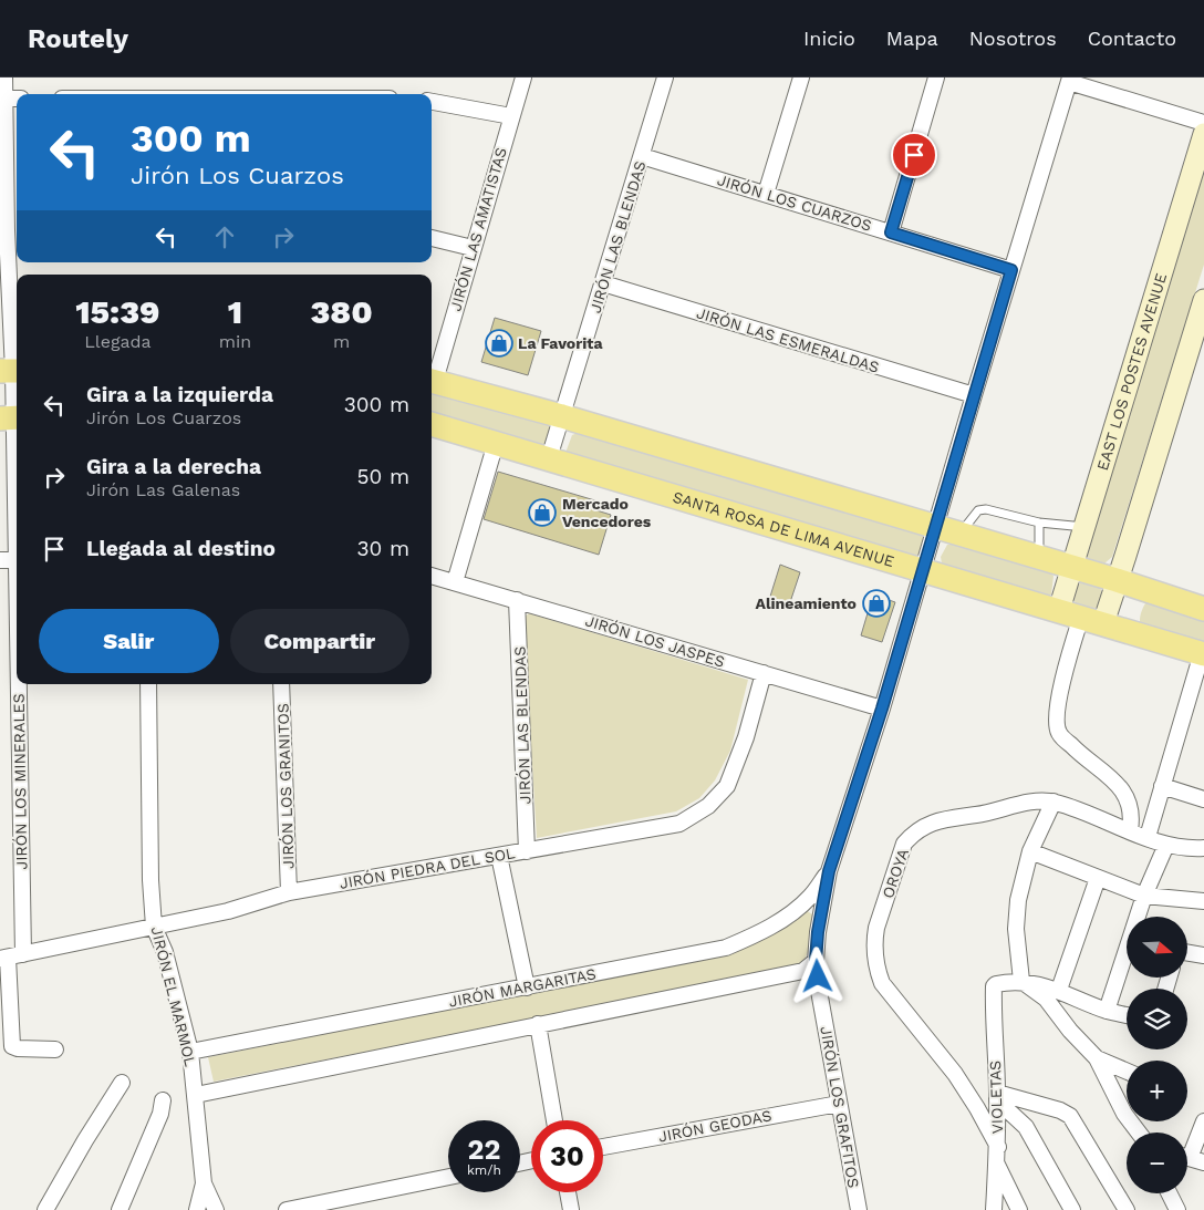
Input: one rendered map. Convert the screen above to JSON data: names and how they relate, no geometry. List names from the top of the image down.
{
  "streets": {
    "main road": ["EAST LOS POSTES AVENUE", "SANTA ROSA DE LIMA AVENUE"],
    "street": [
      "JIRÓN LOS CUARZOS",
      "JIRÓN LAS AMATISTAS",
      "JIRÓN LAS BLENDAS",
      "JIRÓN LAS ESMERALDAS",
      "JIRÓN LOS JASPES",
      "JIRÓN LOS MINERALES",
      "JIRÓN LOS GRANITOS",
      "JIRÓN PIEDRA DEL SOL",
      "OROYA",
      "JIRÓN MARGARITAS",
      "JIRÓN EL MARMOL",
      "VIOLETAS",
      "JIRÓN LOS GRAFITOS",
      "JIRÓN GEODAS"
    ]
  },
  "crossings": [
    ["JIRÓN LOS CUARZOS", "JIRÓN LAS BLENDAS"],
    ["JIRÓN LOS CUARZOS", "JIRÓN LOS GRAFITOS"],
    ["JIRÓN LAS BLENDAS", "JIRÓN LAS ESMERALDAS"],
    ["JIRÓN LAS BLENDAS", "SANTA ROSA DE LIMA AVENUE"],
    ["JIRÓN LAS BLENDAS", "JIRÓN LOS JASPES"],
    ["JIRÓN LAS BLENDAS", "JIRÓN PIEDRA DEL SOL"],
    ["JIRÓN LAS ESMERALDAS", "JIRÓN LOS GRAFITOS"],
    ["EAST LOS POSTES AVENUE", "SANTA ROSA DE LIMA AVENUE"],
    ["SANTA ROSA DE LIMA AVENUE", "JIRÓN LOS GRAFITOS"],
    ["JIRÓN LOS JASPES", "JIRÓN PIEDRA DEL SOL"],
    ["JIRÓN LOS JASPES", "JIRÓN LOS GRAFITOS"],
    ["JIRÓN LOS MINERALES", "JIRÓN PIEDRA DEL SOL"],
    ["JIRÓN LOS GRANITOS", "JIRÓN PIEDRA DEL SOL"],
    ["JIRÓN PIEDRA DEL SOL", "JIRÓN EL MARMOL"],
    ["OROYA", "VIOLETAS"],
    ["JIRÓN MARGARITAS", "JIRÓN EL MARMOL"],
    ["JIRÓN MARGARITAS", "JIRÓN LOS GRAFITOS"],
    ["JIRÓN LOS GRAFITOS", "JIRÓN GEODAS"]
  ],
  "places": {
    "shop": ["La Favorita", "Mercado Vencedores", "Alineamiento"]
  },
  "north": "right",
  "page": {
    "header": "Routely",
    "nav": [
      "Inicio",
      "Mapa",
      "Nosotros",
      "Contacto"
    ],
    "turn": ["300 m", "Jirón Los Cuarzos"],
    "eta": [
      "15:39",
      "Llegada",
      "1",
      "min",
      "380",
      "m"
    ],
    "list": [
      {
        "name": "Gira a la izquierda",
        "note": "Jirón Los Cuarzos",
        "value": "300 m"
      },
      {
        "name": "Gira a la derecha",
        "note": "Jirón Las Galenas",
        "value": "50 m"
      },
      {
        "name": "Llegada al destino",
        "value": "30 m"
      }
    ],
    "buttons": ["Salir", "Compartir"],
    "map_buttons": ["+", "−"],
    "speed": "22 km/h",
    "limit": "30"
  }
}
